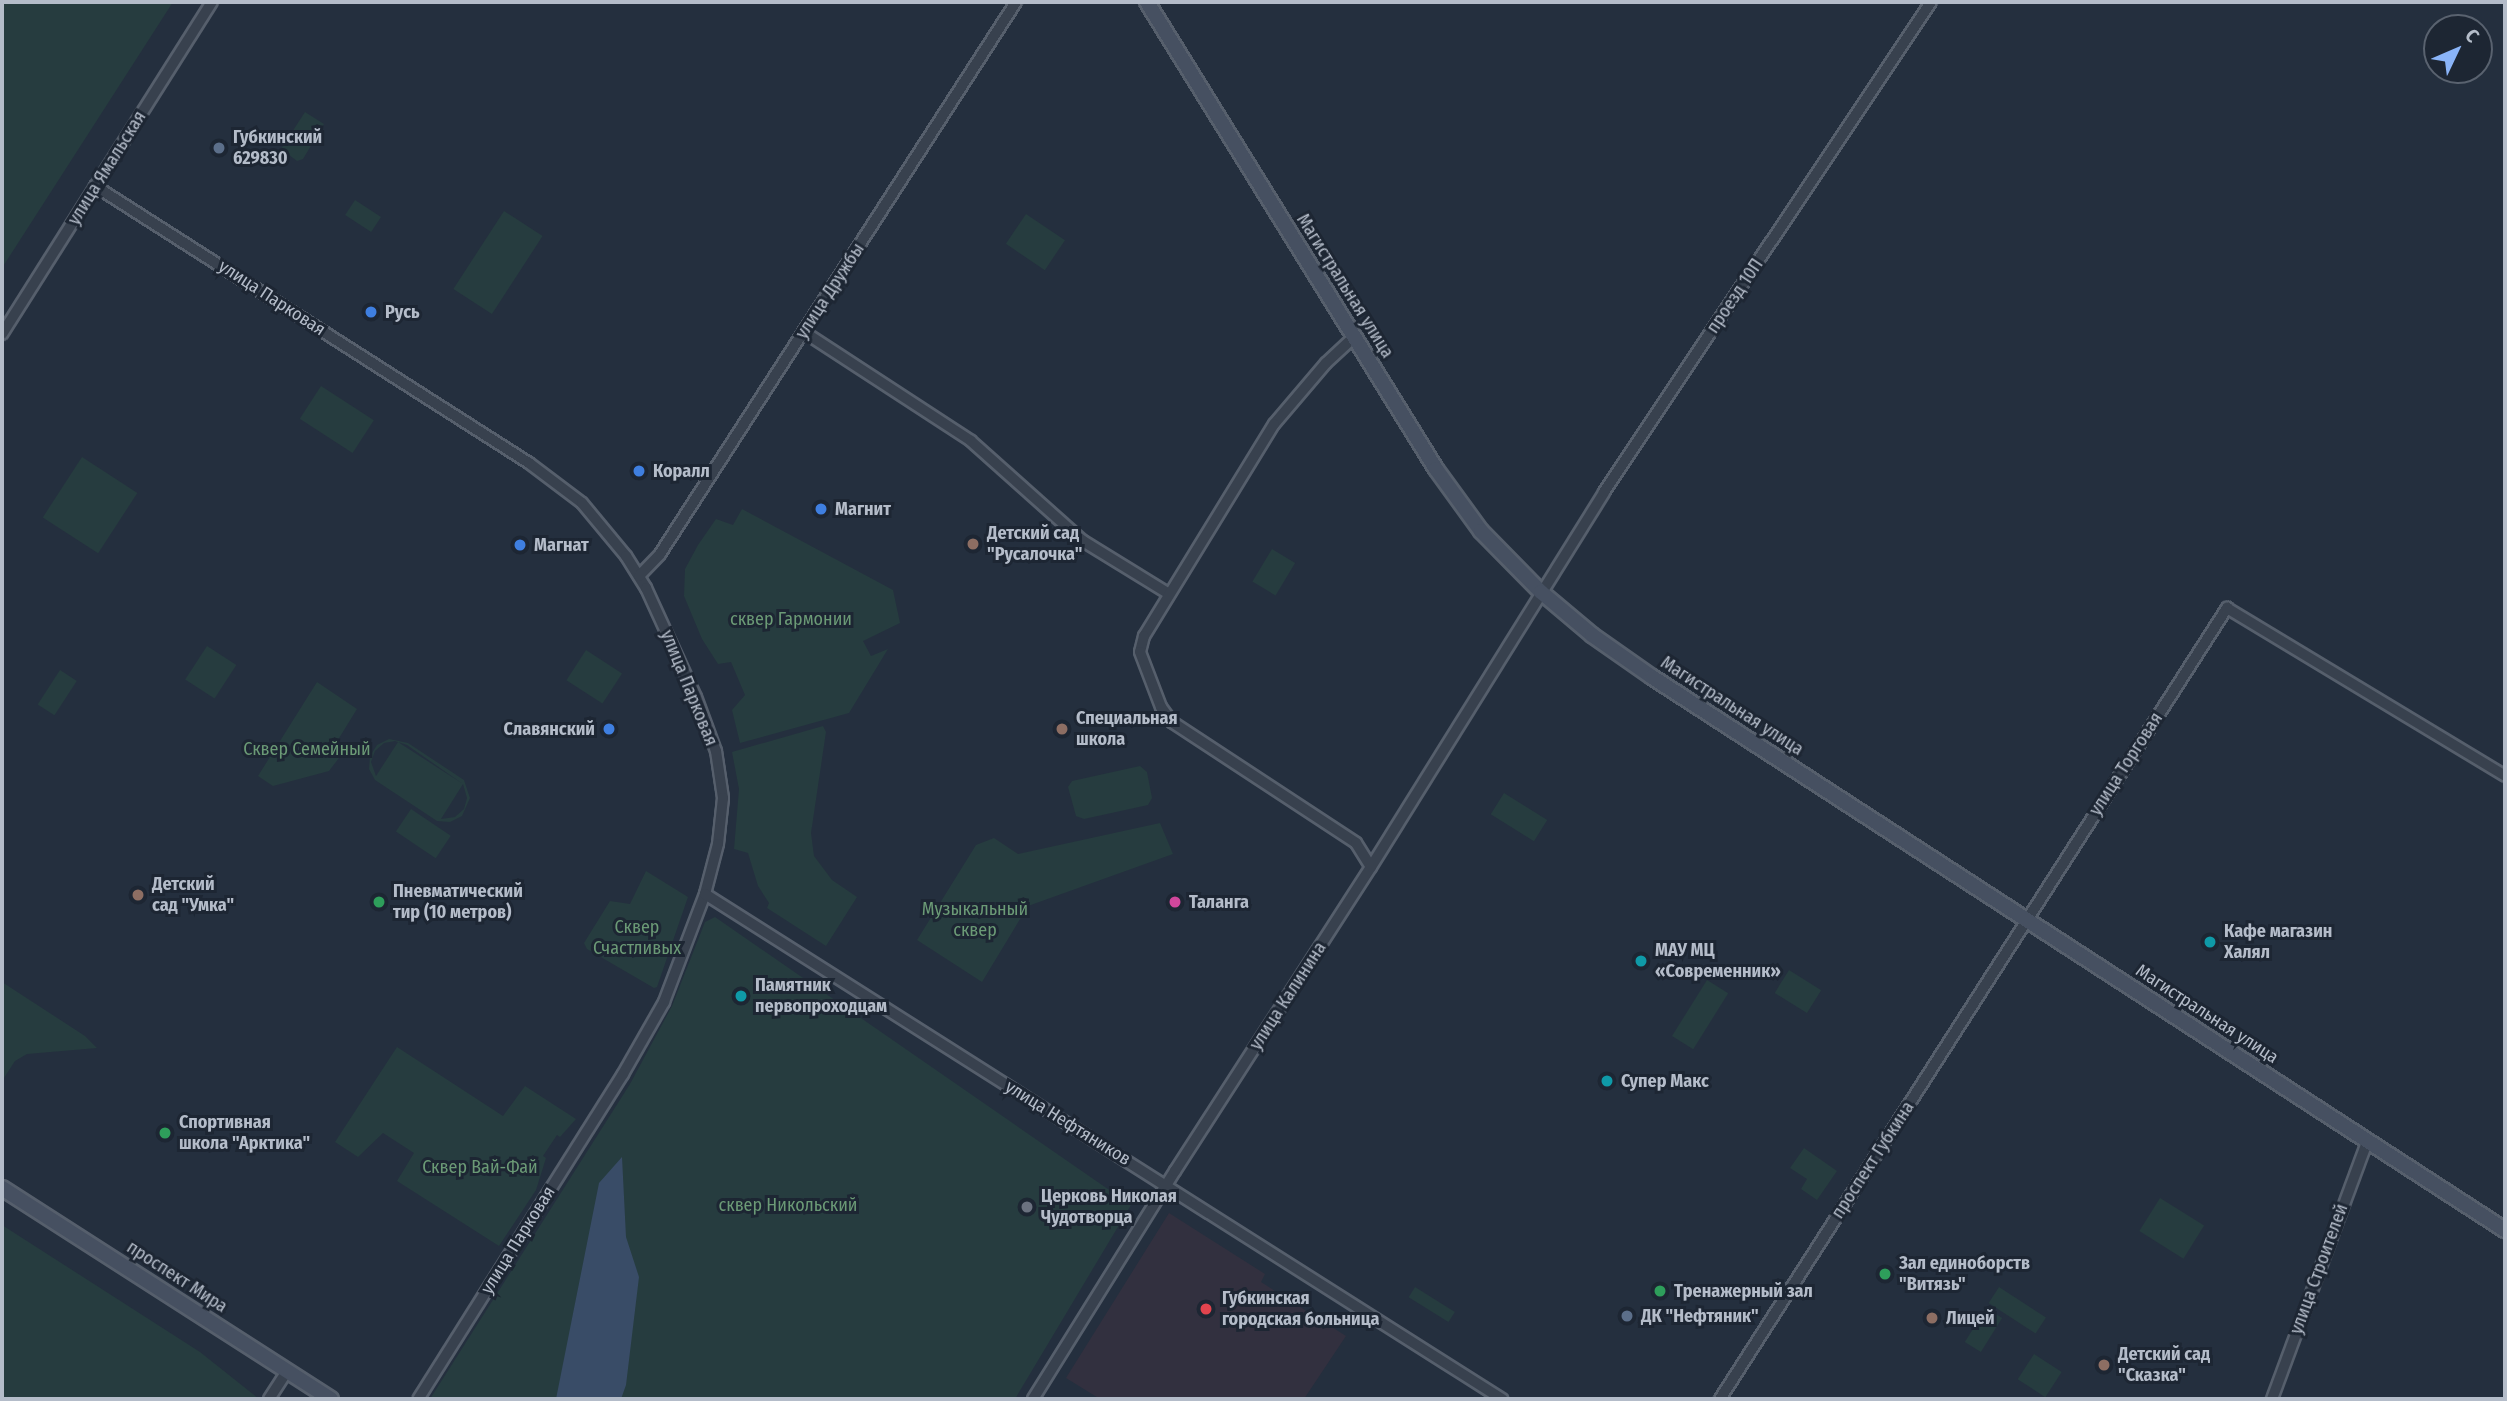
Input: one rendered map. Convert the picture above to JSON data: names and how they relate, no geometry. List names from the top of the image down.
{
  "streets": {
    "main road": ["Магистральная улица", "проспект Мира"],
    "street": [
      "улица Ямальская",
      "улица Дружбы",
      "проезд 10П",
      "улица Парковая",
      "улица Торговая",
      "улица Калинина",
      "улица Нефтяников",
      "проспект Губкина",
      "улица Строителей"
    ]
  },
  "crossings": [
    ["улица Ямальская", "улица Парковая"],
    ["Магистральная улица", "проезд 10П"],
    ["Магистральная улица", "улица Торговая"],
    ["Магистральная улица", "улица Калинина"],
    ["Магистральная улица", "проспект Губкина"],
    ["Магистральная улица", "улица Строителей"],
    ["улица Дружбы", "улица Парковая"],
    ["проезд 10П", "улица Калинина"],
    ["улица Парковая", "улица Нефтяников"],
    ["улица Торговая", "проспект Губкина"],
    ["улица Калинина", "улица Нефтяников"]
  ],
  "parks": [
    "сквер Гармонии",
    "Сквер Семейный",
    "Музыкальный сквер",
    "Сквер Счастливых",
    "Сквер Вай-Фай",
    "сквер Никольский"
  ],
  "places": [
    "Губкинский 629830",
    "Русь",
    "Коралл",
    "Магнит",
    "Детский сад \"Русалочка\"",
    "Магнат",
    "Славянский",
    "Специальная школа",
    "Детский сад \"Умка\"",
    "Пневматический тир (10 метров)",
    "Таланга",
    "Кафе магазин Халял",
    "МАУ МЦ «Современник»",
    "Памятник первопроходцам",
    "Супер Макс",
    "Спортивная школа \"Арктика\"",
    "Церковь Николая Чудотворца",
    "Зал единоборств \"Витязь\"",
    "Тренажерный зал",
    "Губкинская городская больница",
    "ДК \"Нефтяник\"",
    "Лицей",
    "Детский сад \"Сказка\""
  ],
  "north": "top right"
}
